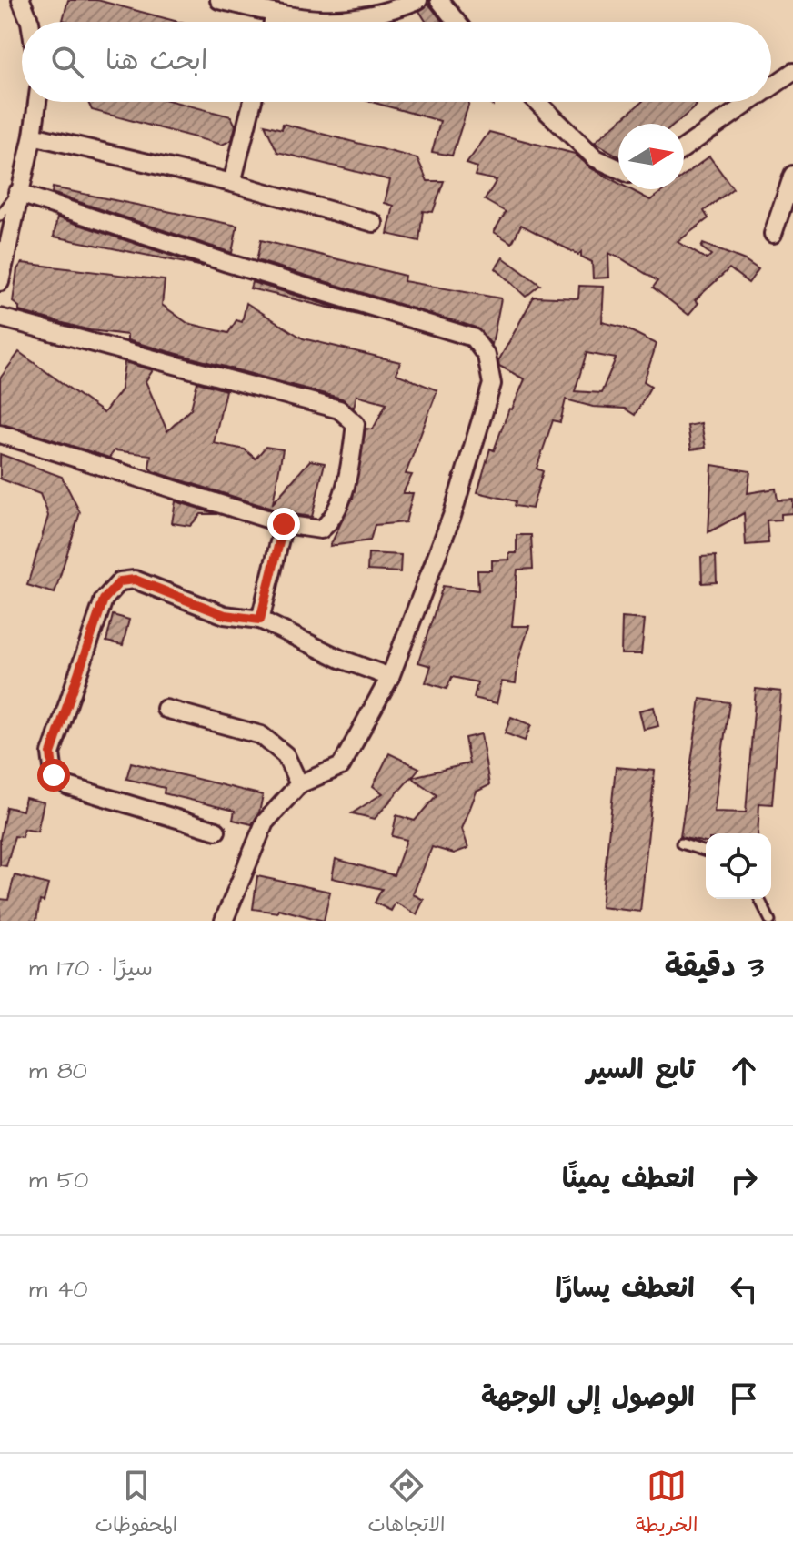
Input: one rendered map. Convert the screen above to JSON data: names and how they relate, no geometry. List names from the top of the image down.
{
  "north": "right",
  "page": {
    "search": "ابحث هنا",
    "heading": ["3 دقيقة", "سيرًا · 170 m"],
    "list": [
      ["تابع السير", "80 m"],
      ["انعطف يمينًا", "50 m"],
      ["انعطف يسارًا", "40 m"],
      "الوصول إلى الوجهة"
    ],
    "nav": ["الخريطة", "الاتجاهات", "المحفوظات"]
  }
}
